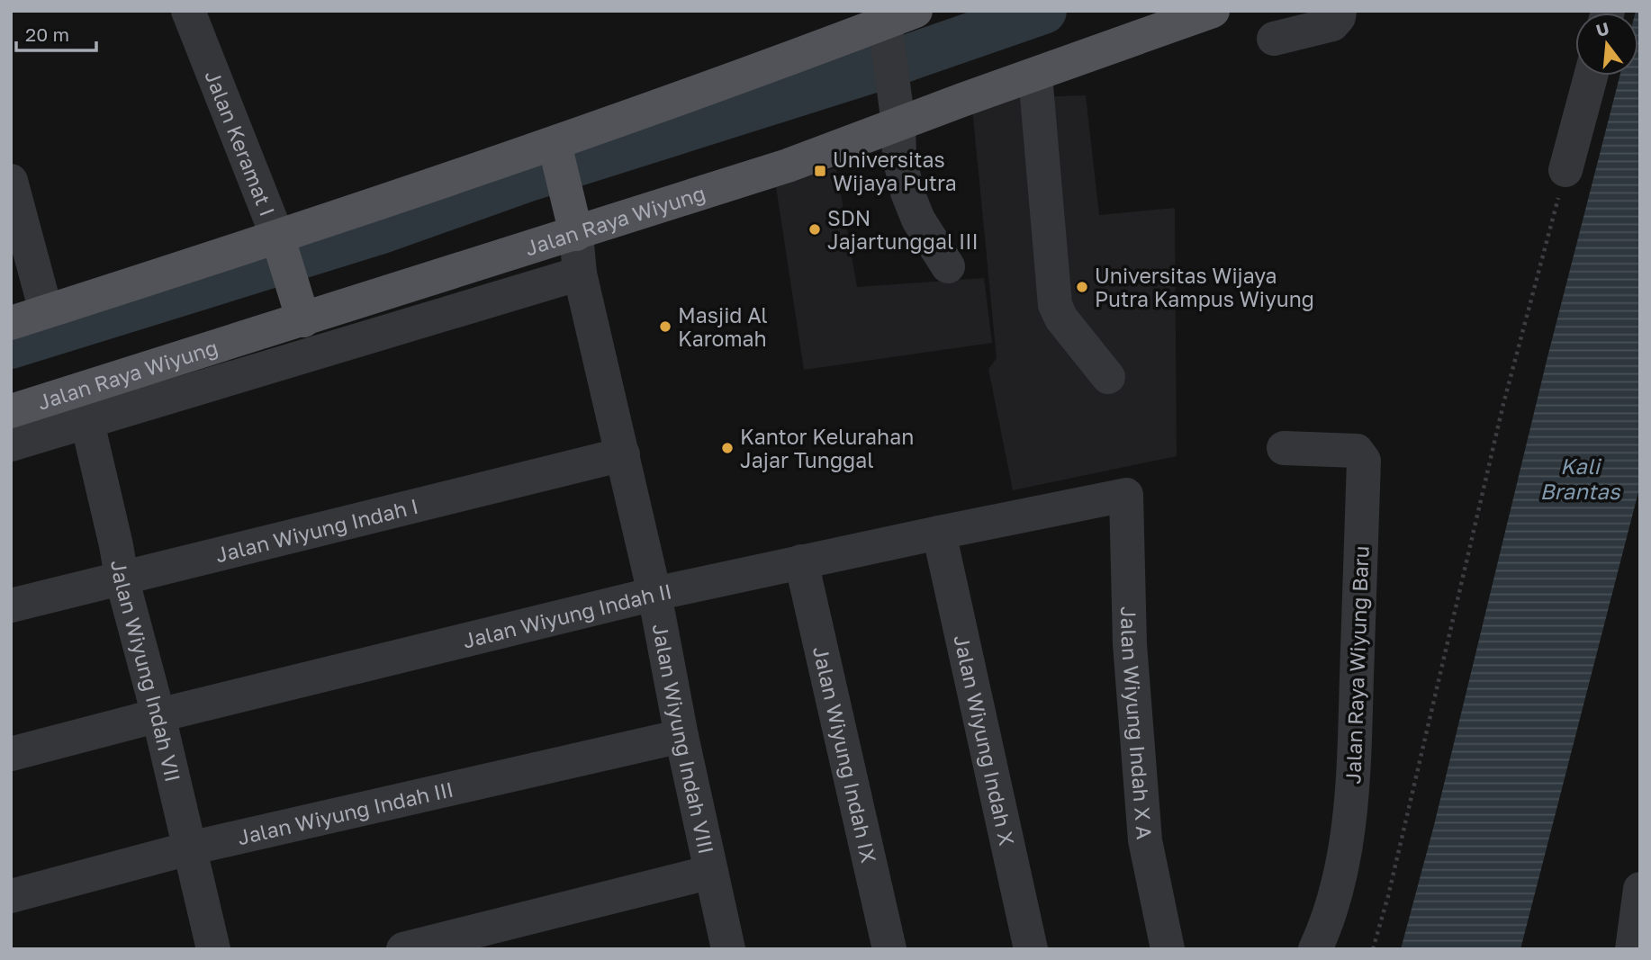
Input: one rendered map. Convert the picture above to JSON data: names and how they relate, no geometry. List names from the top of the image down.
{
  "streets": {
    "main road": ["Jalan Raya Wiyung"],
    "street": [
      "Jalan Keramat I",
      "Jalan Wiyung Indah I",
      "Jalan Wiyung Indah II",
      "Jalan Raya Wiyung Baru",
      "Jalan Wiyung Indah VII",
      "Jalan Wiyung Indah X A",
      "Jalan Wiyung Indah VIII",
      "Jalan Wiyung Indah X",
      "Jalan Wiyung Indah IX",
      "Jalan Wiyung Indah III"
    ]
  },
  "crossings": [
    ["Jalan Raya Wiyung", "Jalan Wiyung Indah VII"],
    ["Jalan Raya Wiyung", "Jalan Wiyung Indah VIII"],
    ["Jalan Wiyung Indah I", "Jalan Wiyung Indah VII"],
    ["Jalan Wiyung Indah I", "Jalan Wiyung Indah VIII"],
    ["Jalan Wiyung Indah II", "Jalan Wiyung Indah VII"],
    ["Jalan Wiyung Indah II", "Jalan Wiyung Indah X A"],
    ["Jalan Wiyung Indah II", "Jalan Wiyung Indah VIII"],
    ["Jalan Wiyung Indah II", "Jalan Wiyung Indah X"],
    ["Jalan Wiyung Indah II", "Jalan Wiyung Indah IX"],
    ["Jalan Wiyung Indah VII", "Jalan Wiyung Indah III"],
    ["Jalan Wiyung Indah VIII", "Jalan Wiyung Indah III"]
  ],
  "water": ["Kali Brantas"],
  "places": {
    "transit": ["Universitas Wijaya Putra"],
    "other": [
      "SDN Jajartunggal III",
      "Universitas Wijaya Putra Kampus Wiyung",
      "Masjid Al Karomah",
      "Kantor Kelurahan Jajar Tunggal"
    ]
  },
  "scale_bar": "20 m",
  "north": "top"
}
